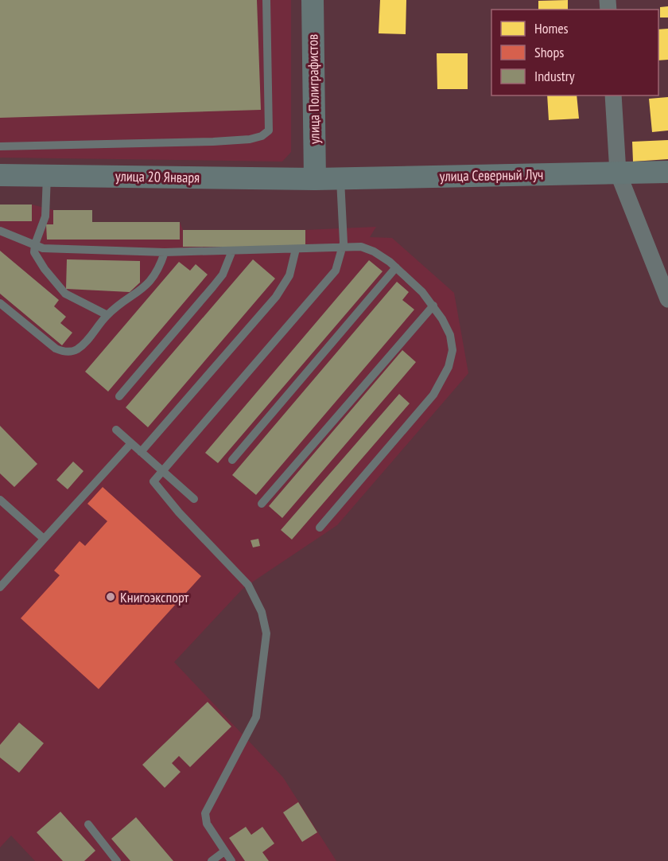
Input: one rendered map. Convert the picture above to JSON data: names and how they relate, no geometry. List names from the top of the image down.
{
  "streets": {
    "street": ["улица Полиграфистов", "улица Северный Луч", "улица 20 Января"]
  },
  "crossings": [
    ["улица Полиграфистов", "улица Северный Луч"],
    ["улица Полиграфистов", "улица 20 Января"],
    ["улица Северный Луч", "улица 20 Января"]
  ],
  "places": ["Книгоэкспорт"],
  "legend": ["Homes", "Shops", "Industry"]
}
